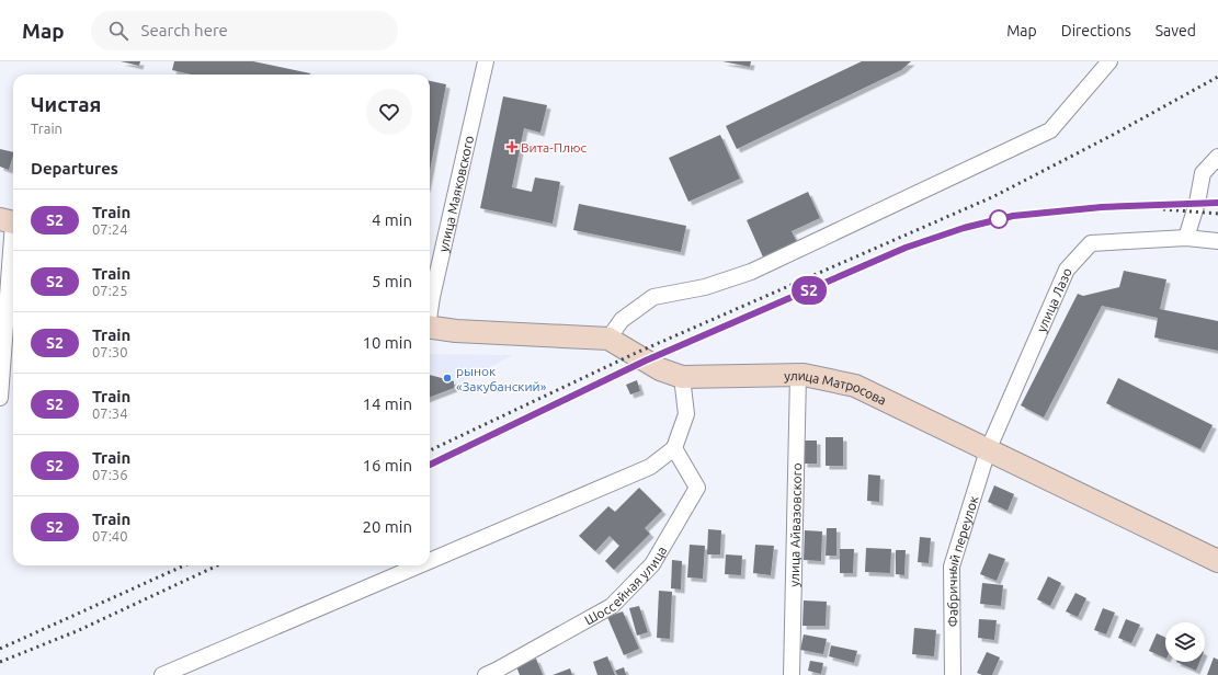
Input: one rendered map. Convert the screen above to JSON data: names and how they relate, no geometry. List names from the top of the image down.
{
  "streets": {
    "main road": ["улица Матросова"],
    "street": [
      "улица Маяковского",
      "улица Лазо",
      "улица Айвазовского",
      "Фабричный переулок",
      "Шоссейная улица"
    ]
  },
  "crossings": [
    ["улица Лазо", "улица Матросова"],
    ["улица Лазо", "Фабричный переулок"],
    ["улица Матросова", "улица Айвазовского"],
    ["улица Матросова", "Фабричный переулок"]
  ],
  "places": {
    "health": ["Вита-Плюс"],
    "other": ["рынок «Закубанский»"]
  },
  "page": {
    "header": "Map",
    "search": "Search here",
    "nav": ["Map", "Directions", "Saved"],
    "on_map": "S2",
    "heading": [
      ["Чистая", "Train"],
      "Departures"
    ],
    "list": [
      {
        "mark": "S2",
        "name": "Train",
        "note": "07:24",
        "value": "4 min"
      },
      {
        "mark": "S2",
        "name": "Train",
        "note": "07:25",
        "value": "5 min"
      },
      {
        "mark": "S2",
        "name": "Train",
        "note": "07:30",
        "value": "10 min"
      },
      {
        "mark": "S2",
        "name": "Train",
        "note": "07:34",
        "value": "14 min"
      },
      {
        "mark": "S2",
        "name": "Train",
        "note": "07:36",
        "value": "16 min"
      },
      {
        "mark": "S2",
        "name": "Train",
        "note": "07:40",
        "value": "20 min"
      }
    ]
  }
}
